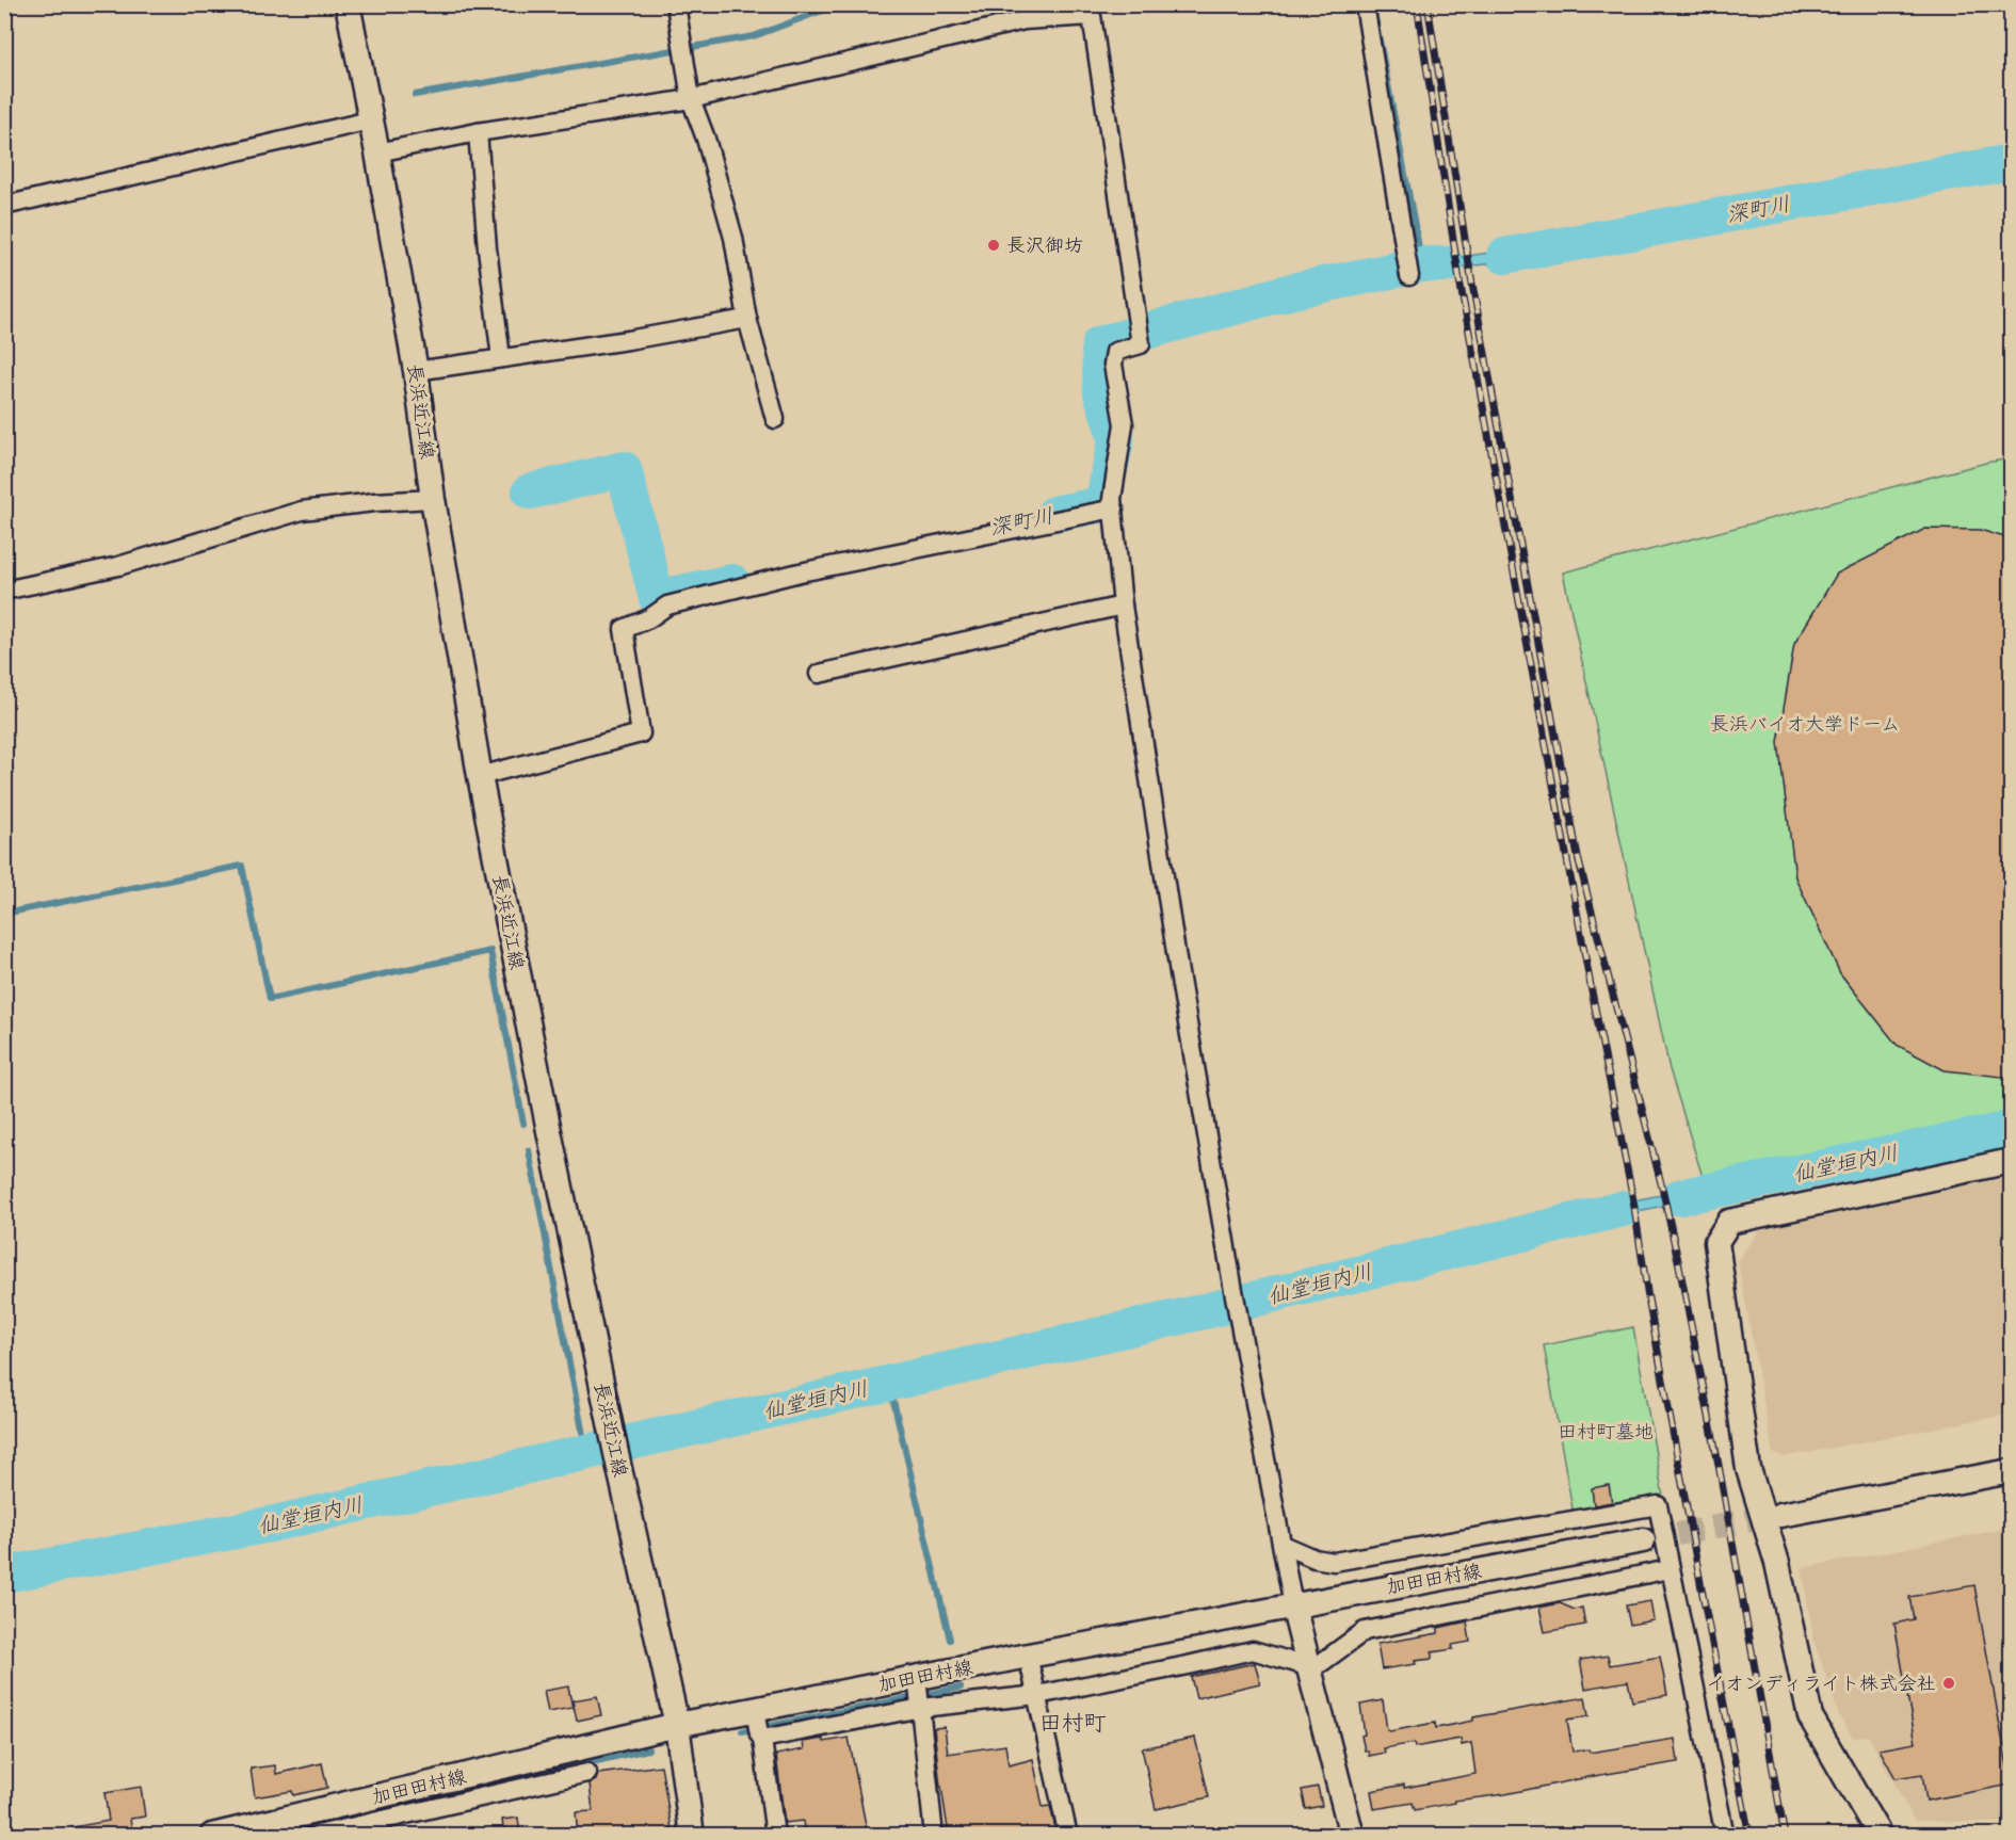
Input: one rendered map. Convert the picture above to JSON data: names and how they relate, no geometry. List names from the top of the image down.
{
  "streets": {
    "main road": ["長浜近江線", "加田田村線"]
  },
  "crossings": [
    ["長浜近江線", "加田田村線"]
  ],
  "districts": ["田村町"],
  "water": ["深町川", "仙堂垣内川"],
  "parks": ["長浜バイオ大学ドーム", "田村町墓地"],
  "places": ["長沢御坊", "イオンディライト株式会社"]
}
